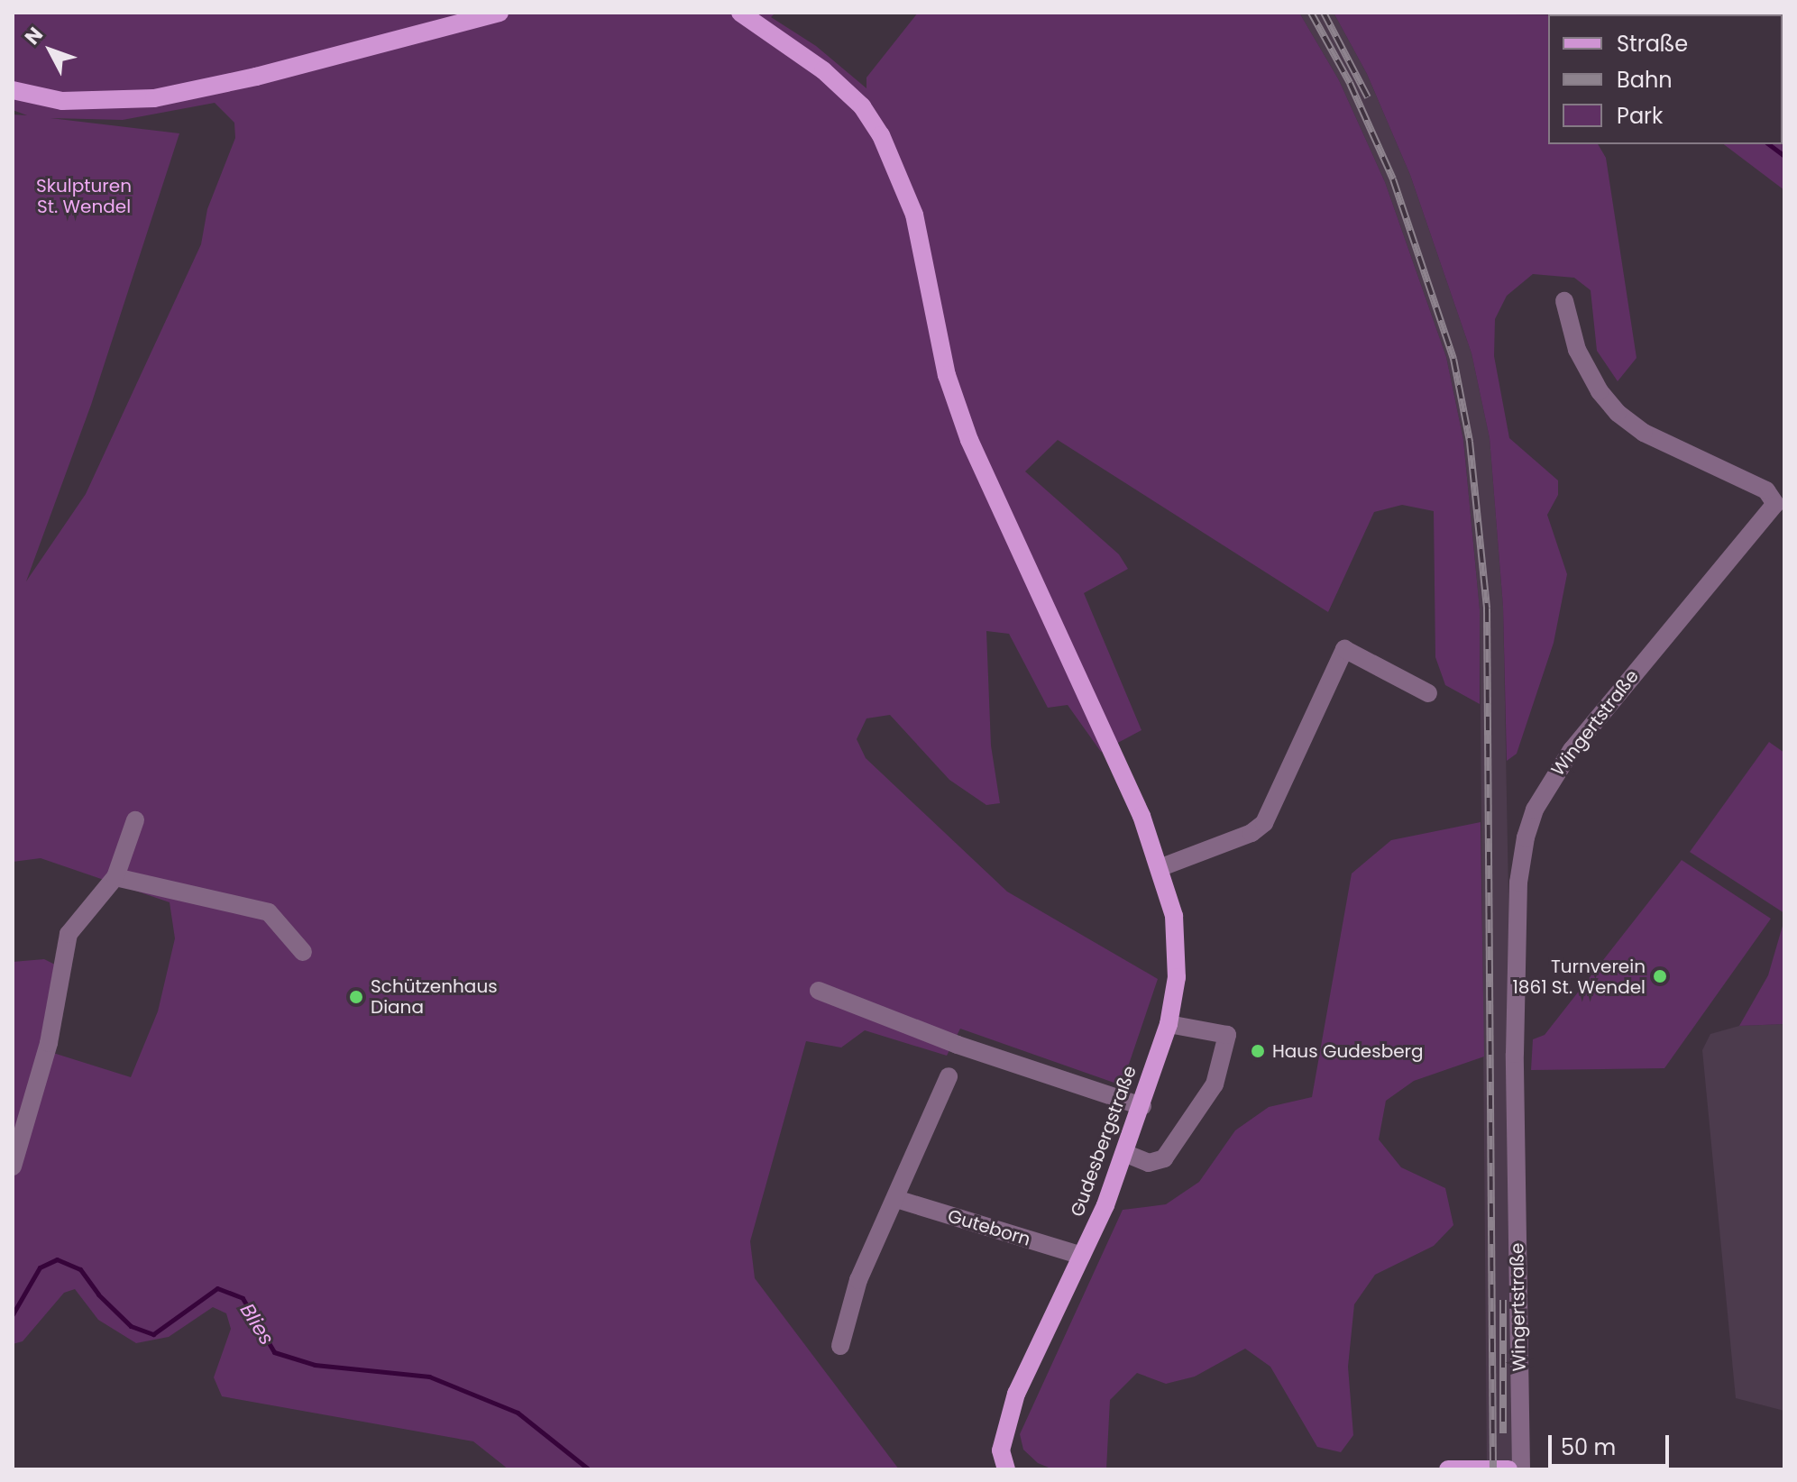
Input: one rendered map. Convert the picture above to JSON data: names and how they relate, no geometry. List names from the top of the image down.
{
  "streets": {
    "main road": ["Gudesbergstraße"],
    "street": ["Wingertstraße", "Guteborn"]
  },
  "crossings": [
    ["Gudesbergstraße", "Guteborn"]
  ],
  "water": ["Blies"],
  "parks": ["Skulpturen St. Wendel"],
  "places": ["Turnverein 1861 St. Wendel", "Schützenhaus Diana", "Haus Gudesberg"],
  "legend": ["Straße", "Bahn", "Park"],
  "scale_bar": "50 m",
  "north": "top left"
}
